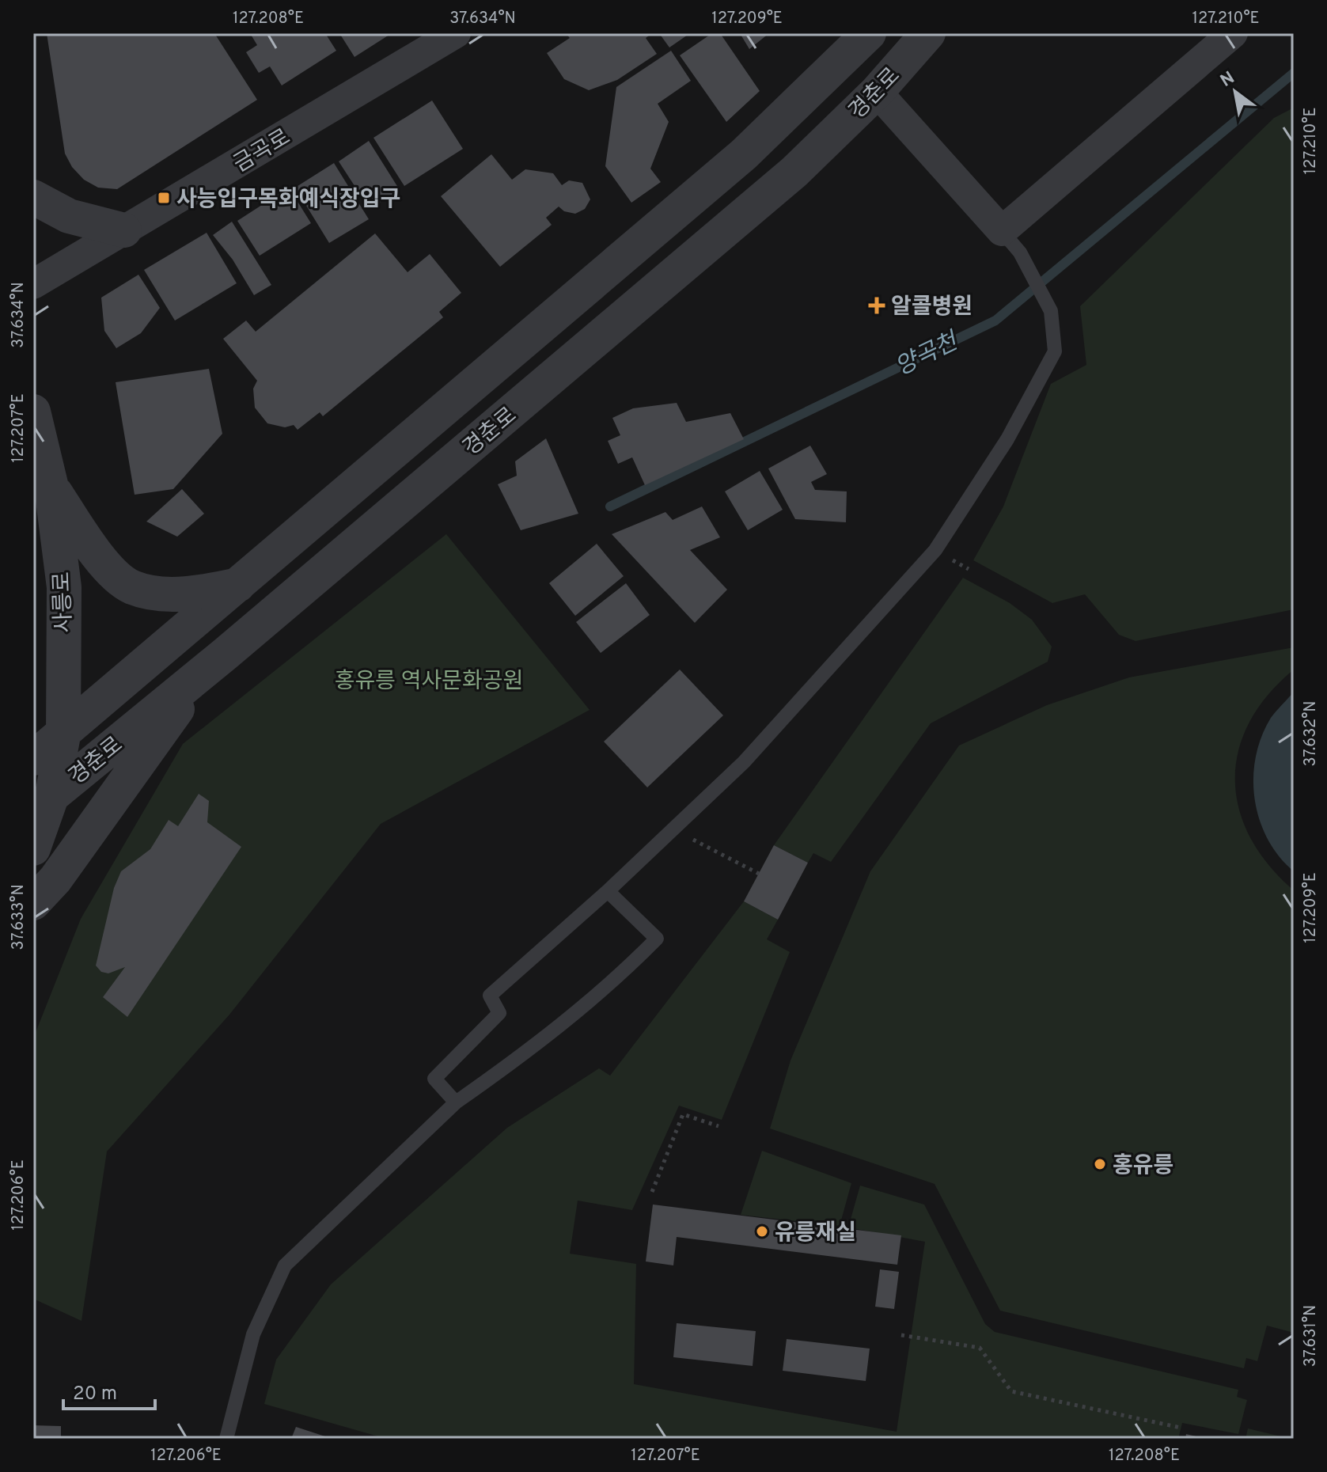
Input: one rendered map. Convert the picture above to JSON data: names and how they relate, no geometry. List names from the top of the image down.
{
  "streets": {
    "street": ["경춘로", "금곡로", "사릉로"]
  },
  "crossings": [
    ["경춘로", "사릉로"]
  ],
  "water": ["양곡천"],
  "parks": ["홍유릉 역사문화공원"],
  "places": {
    "transit": ["사능입구목화예식장입구"],
    "health": ["알콜병원"],
    "other": ["홍유릉", "유릉재실"]
  },
  "scale_bar": "20 m",
  "north": "top left",
  "coordinates": [
    "127.208°E",
    "37.634°N",
    "127.209°E",
    "127.210°E",
    "127.207°E",
    "37.632°N",
    "37.633°N",
    "127.206°E",
    "37.631°N"
  ]
}
